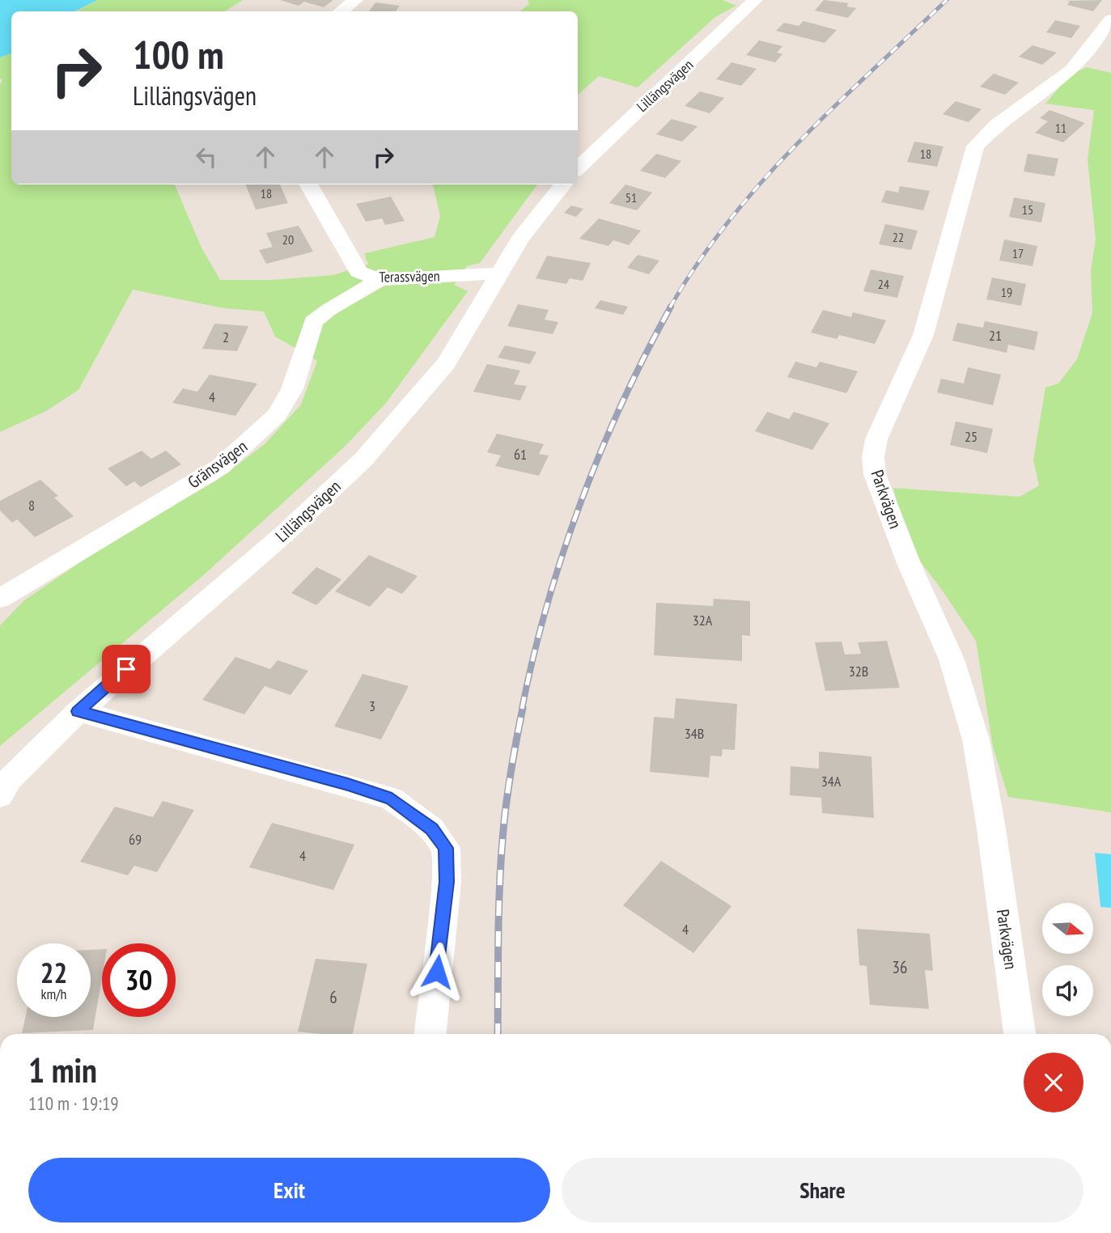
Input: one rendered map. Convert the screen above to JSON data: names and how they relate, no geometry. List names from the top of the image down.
{
  "streets": {
    "street": [
      "Lillängsvägen",
      "Terassvägen",
      "Gränsvägen",
      "Parkvägen"
    ]
  },
  "crossings": [
    ["Lillängsvägen", "Terassvägen"],
    ["Terassvägen", "Gränsvägen"]
  ],
  "house_numbers": [
    "11",
    "18",
    "18",
    "51",
    "15",
    "22",
    "20",
    "17",
    "24",
    "19",
    "21",
    "2",
    "4",
    "25",
    "61",
    "8",
    "32A",
    "32B",
    "3",
    "34B",
    "34A",
    "69",
    "4",
    "4",
    "36",
    "6"
  ],
  "north": "right",
  "page": {
    "turn": ["100 m", "Lillängsvägen"],
    "speed": "22 km/h",
    "limit": "30",
    "heading": ["1 min", "110 m · 19:19"],
    "buttons": ["Exit", "Share"]
  }
}
